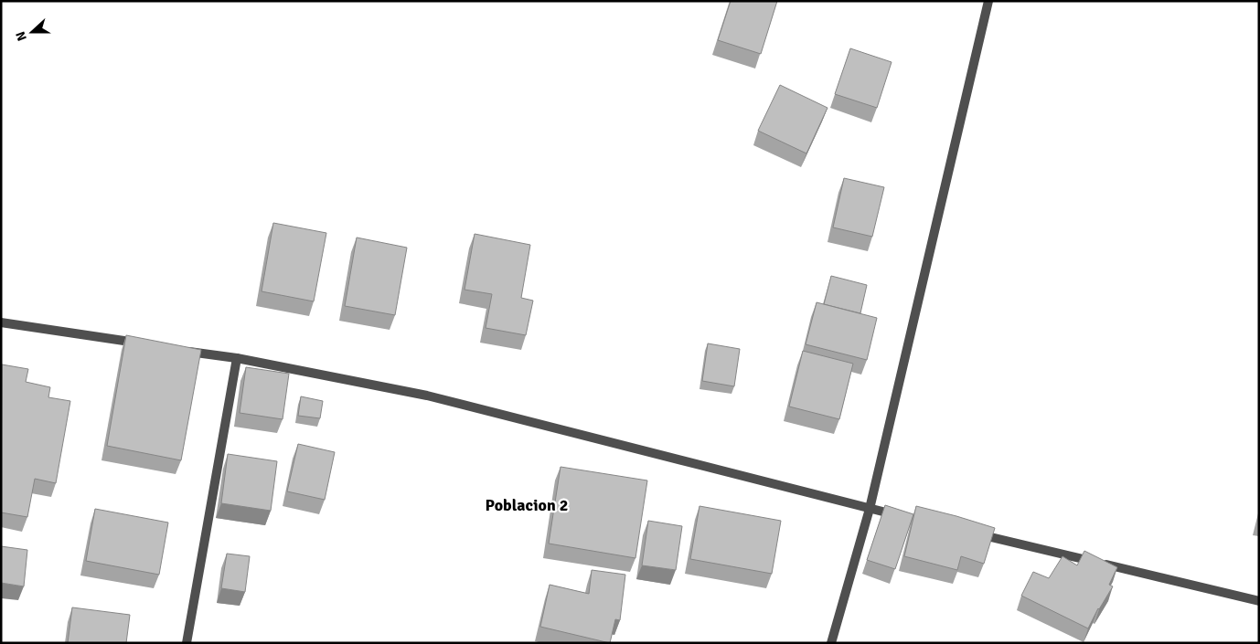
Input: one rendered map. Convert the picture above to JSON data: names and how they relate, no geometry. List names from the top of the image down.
{
  "districts": ["Poblacion 2"],
  "north": "left"
}
